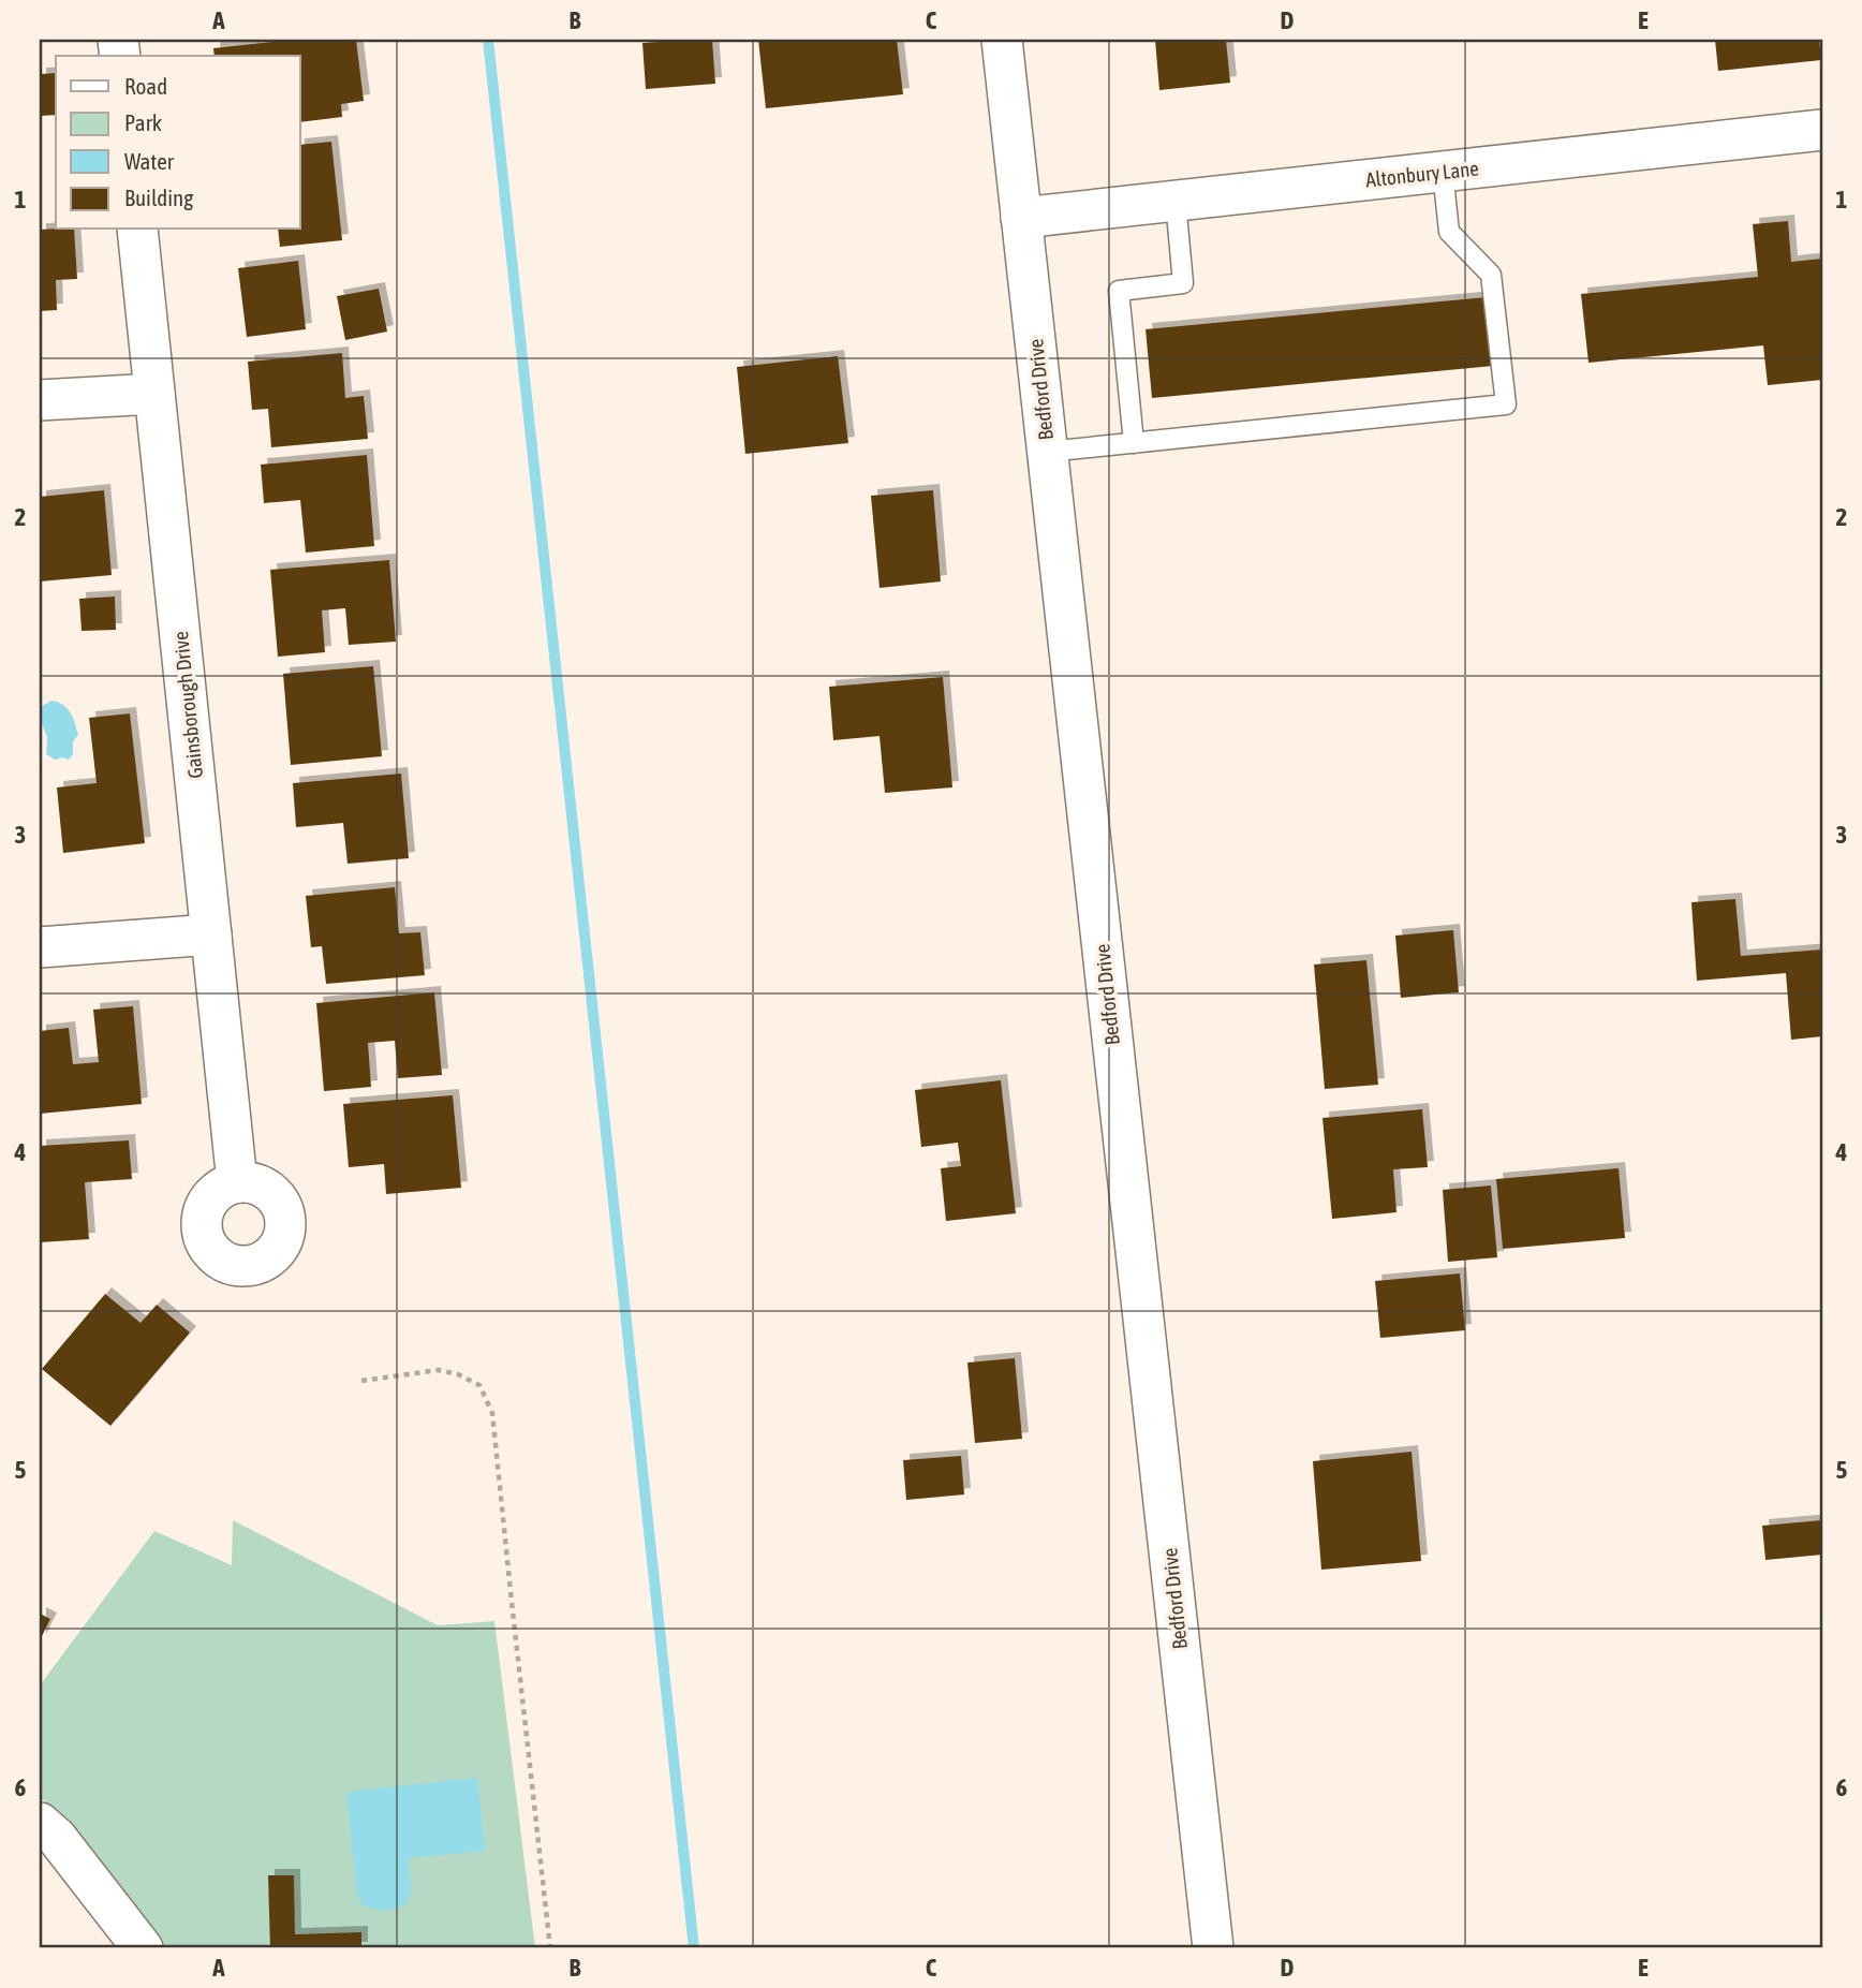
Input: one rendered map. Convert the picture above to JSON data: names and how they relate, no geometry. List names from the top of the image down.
{
  "streets": {
    "street": ["Altonbury Lane", "Bedford Drive", "Gainsborough Drive"]
  },
  "crossings": [
    ["Altonbury Lane", "Bedford Drive"]
  ],
  "legend": [
    "Road",
    "Park",
    "Water",
    "Building"
  ],
  "grid": {
    "columns": [
      "A",
      "B",
      "C",
      "D",
      "E"
    ],
    "rows": [
      "1",
      "2",
      "3",
      "4",
      "5",
      "6"
    ]
  }
}
